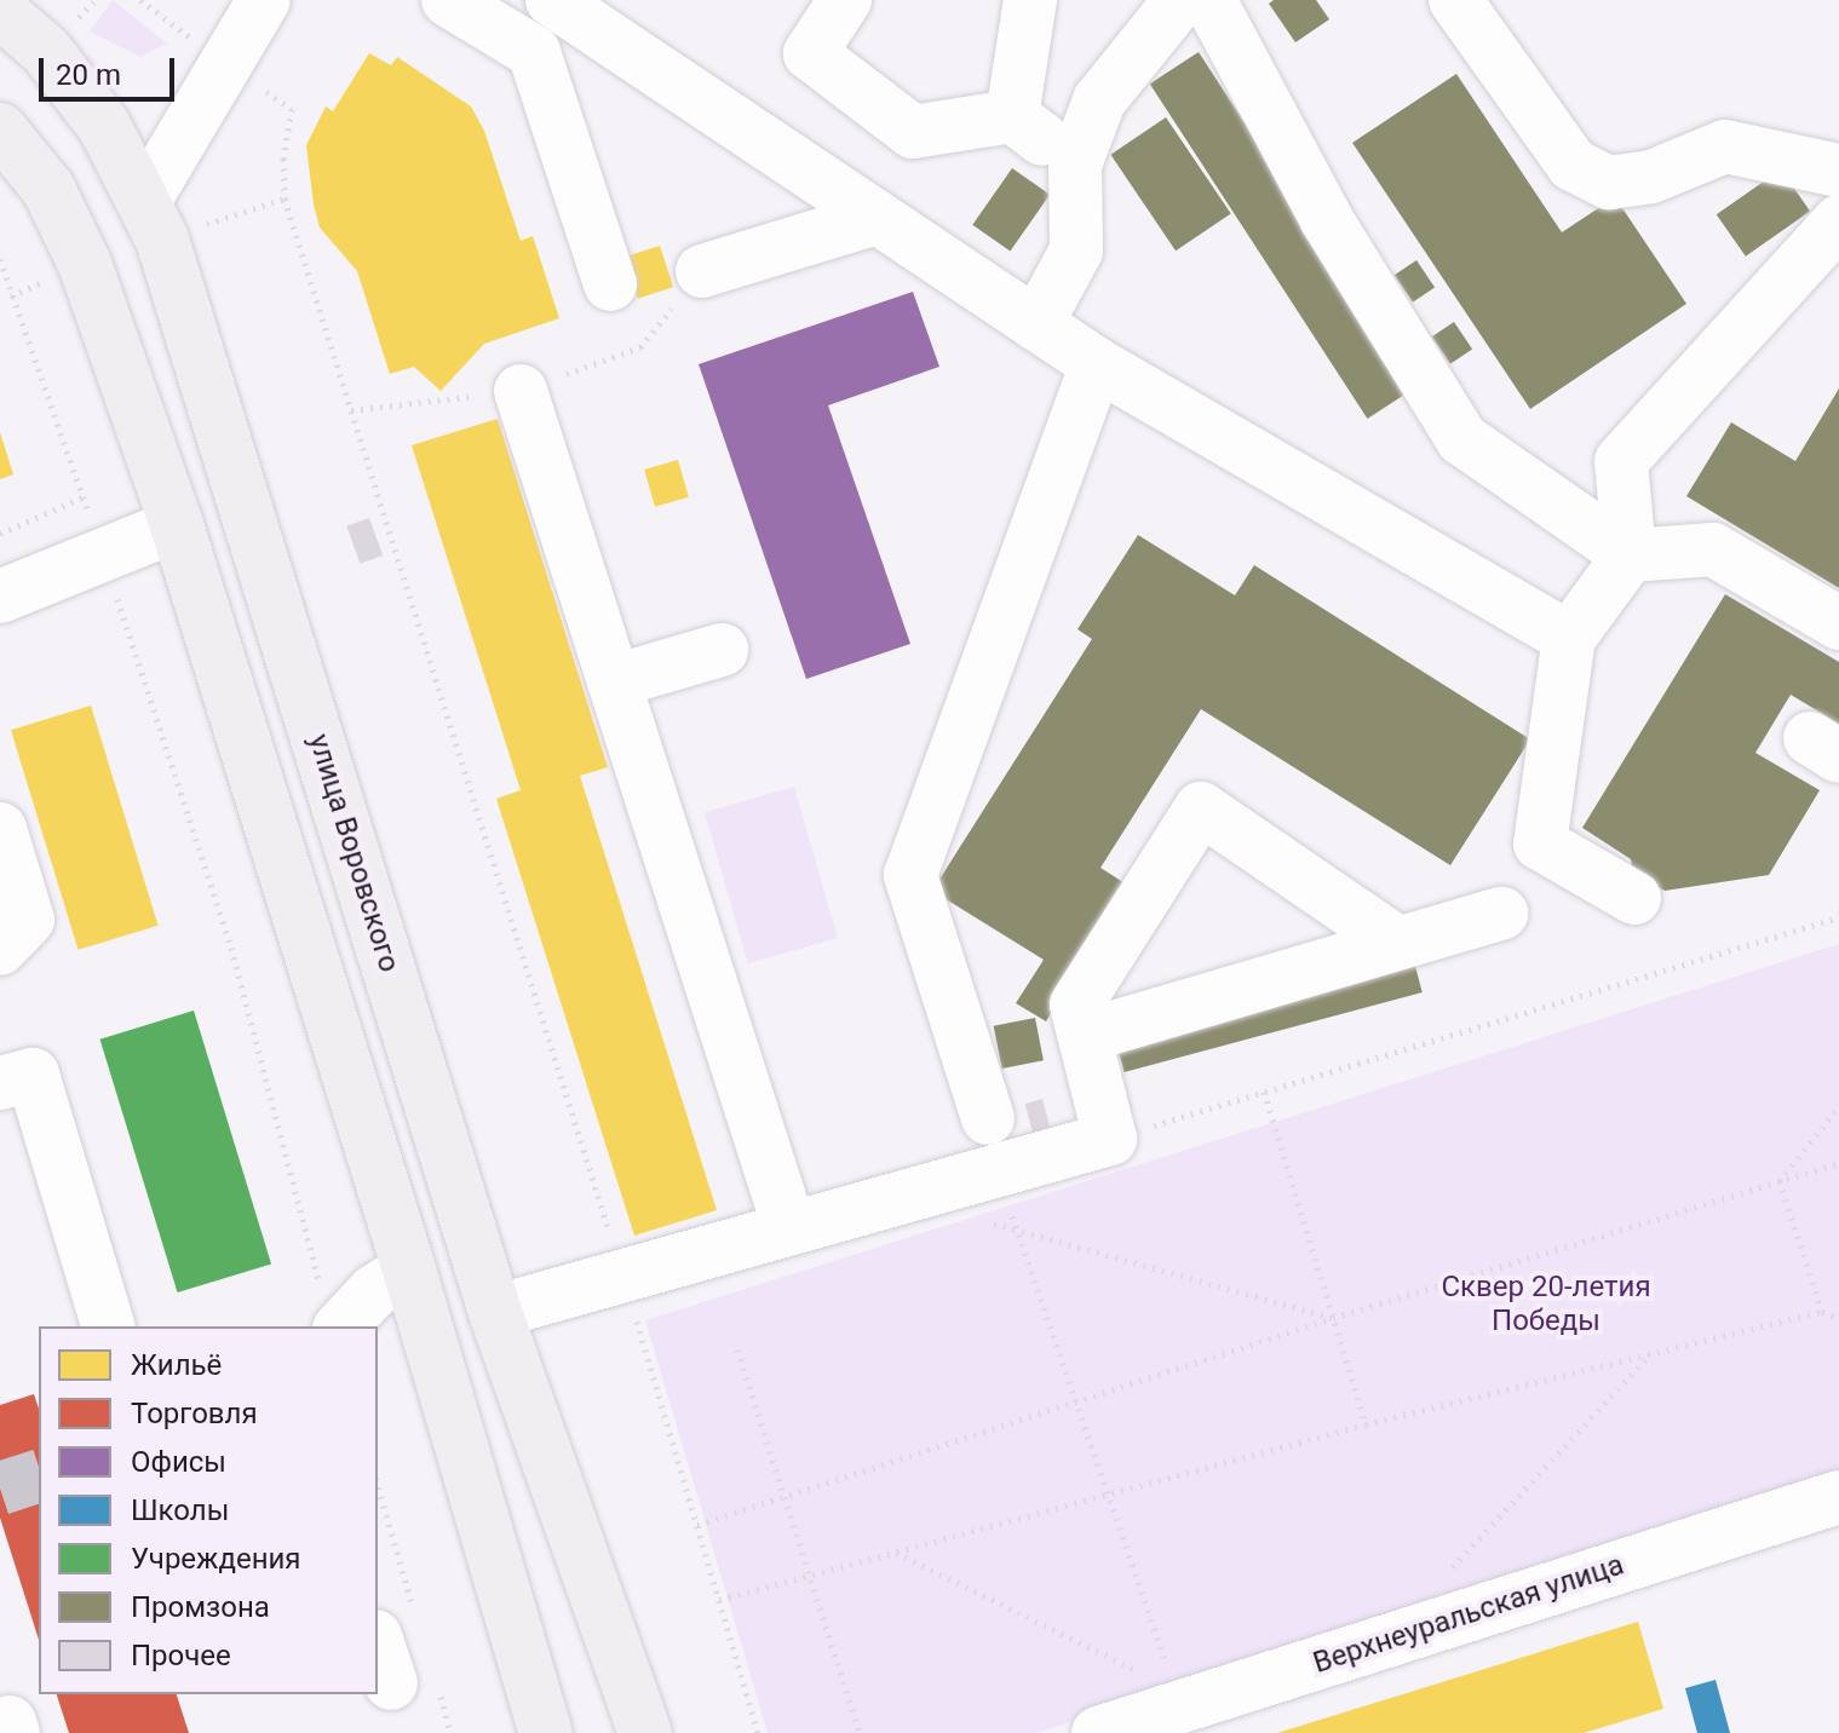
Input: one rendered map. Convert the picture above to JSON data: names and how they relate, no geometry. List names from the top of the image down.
{
  "streets": {
    "main road": ["улица Воровского"],
    "street": ["Верхнеуральская улица"]
  },
  "parks": ["Сквер 20-летия Победы"],
  "legend": [
    "Жильё",
    "Торговля",
    "Офисы",
    "Школы",
    "Учреждения",
    "Промзона",
    "Прочее"
  ],
  "scale_bar": "20 m"
}
